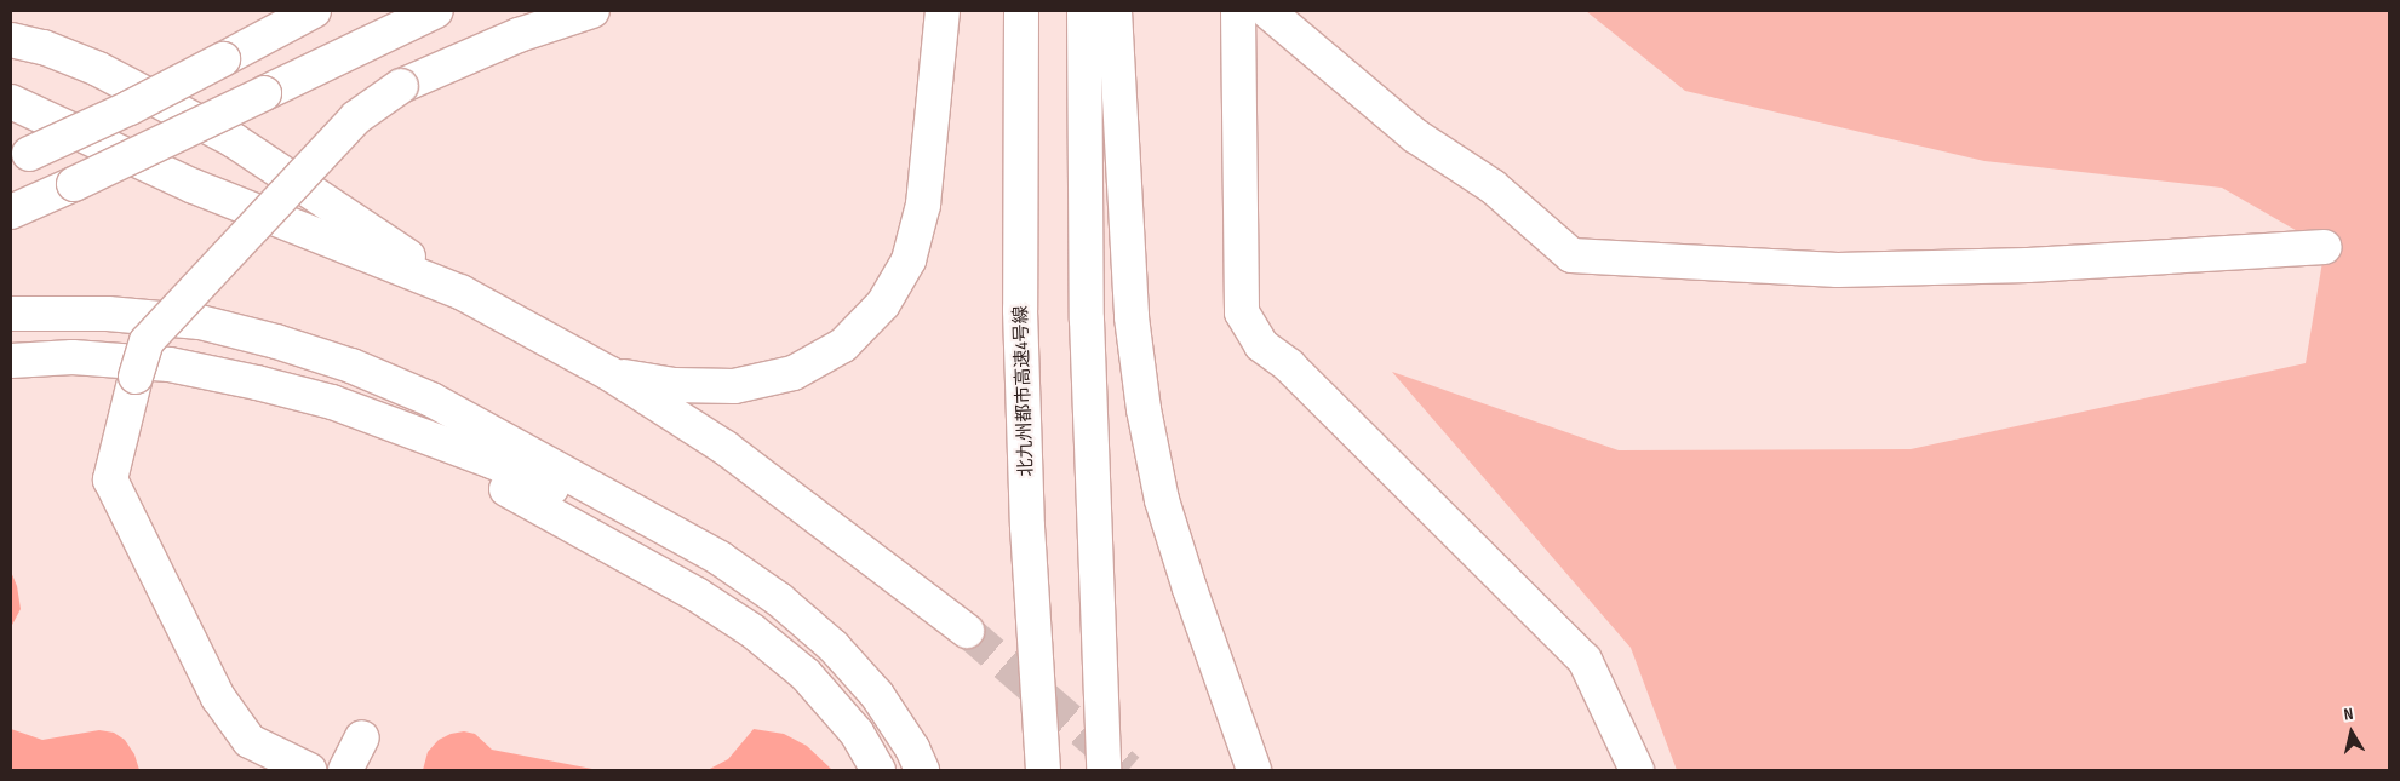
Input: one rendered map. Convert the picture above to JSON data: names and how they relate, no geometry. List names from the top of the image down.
{
  "streets": {
    "main road": ["北九州都市高速4号線"]
  },
  "north": "top"
}
